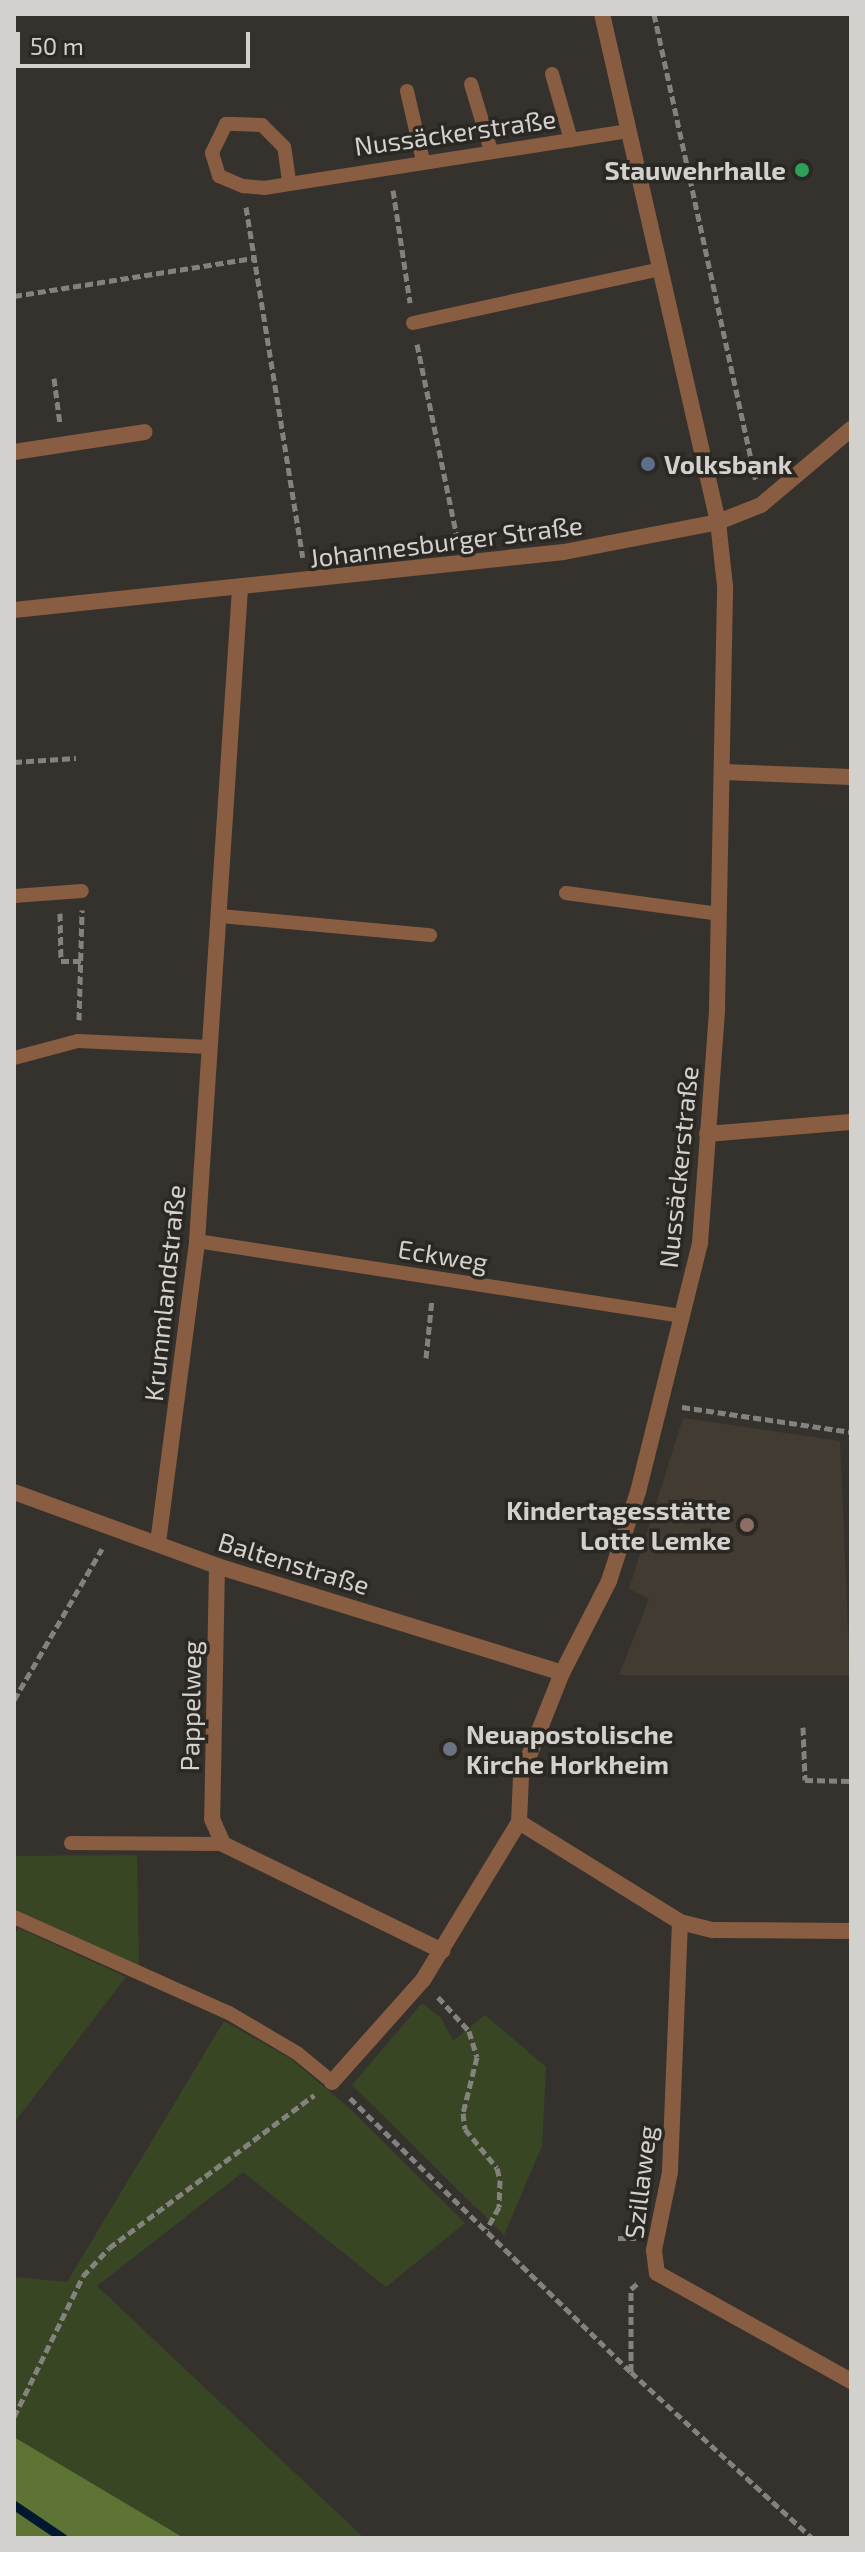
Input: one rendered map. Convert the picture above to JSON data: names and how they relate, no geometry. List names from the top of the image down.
{
  "streets": {
    "street": [
      "Nussäckerstraße",
      "Johannesburger Straße",
      "Krummlandstraße",
      "Baltenstraße",
      "Pappelweg",
      "Szillaweg"
    ],
    "lane": ["Eckweg"]
  },
  "crossings": [
    ["Nussäckerstraße", "Johannesburger Straße"],
    ["Nussäckerstraße", "Eckweg"],
    ["Nussäckerstraße", "Baltenstraße"],
    ["Johannesburger Straße", "Krummlandstraße"],
    ["Eckweg", "Krummlandstraße"],
    ["Krummlandstraße", "Baltenstraße"],
    ["Baltenstraße", "Pappelweg"]
  ],
  "places": [
    "Stauwehrhalle",
    "Volksbank",
    "Kindertagesstätte Lotte Lemke",
    "Neuapostolische Kirche Horkheim"
  ],
  "scale_bar": "50 m"
}
